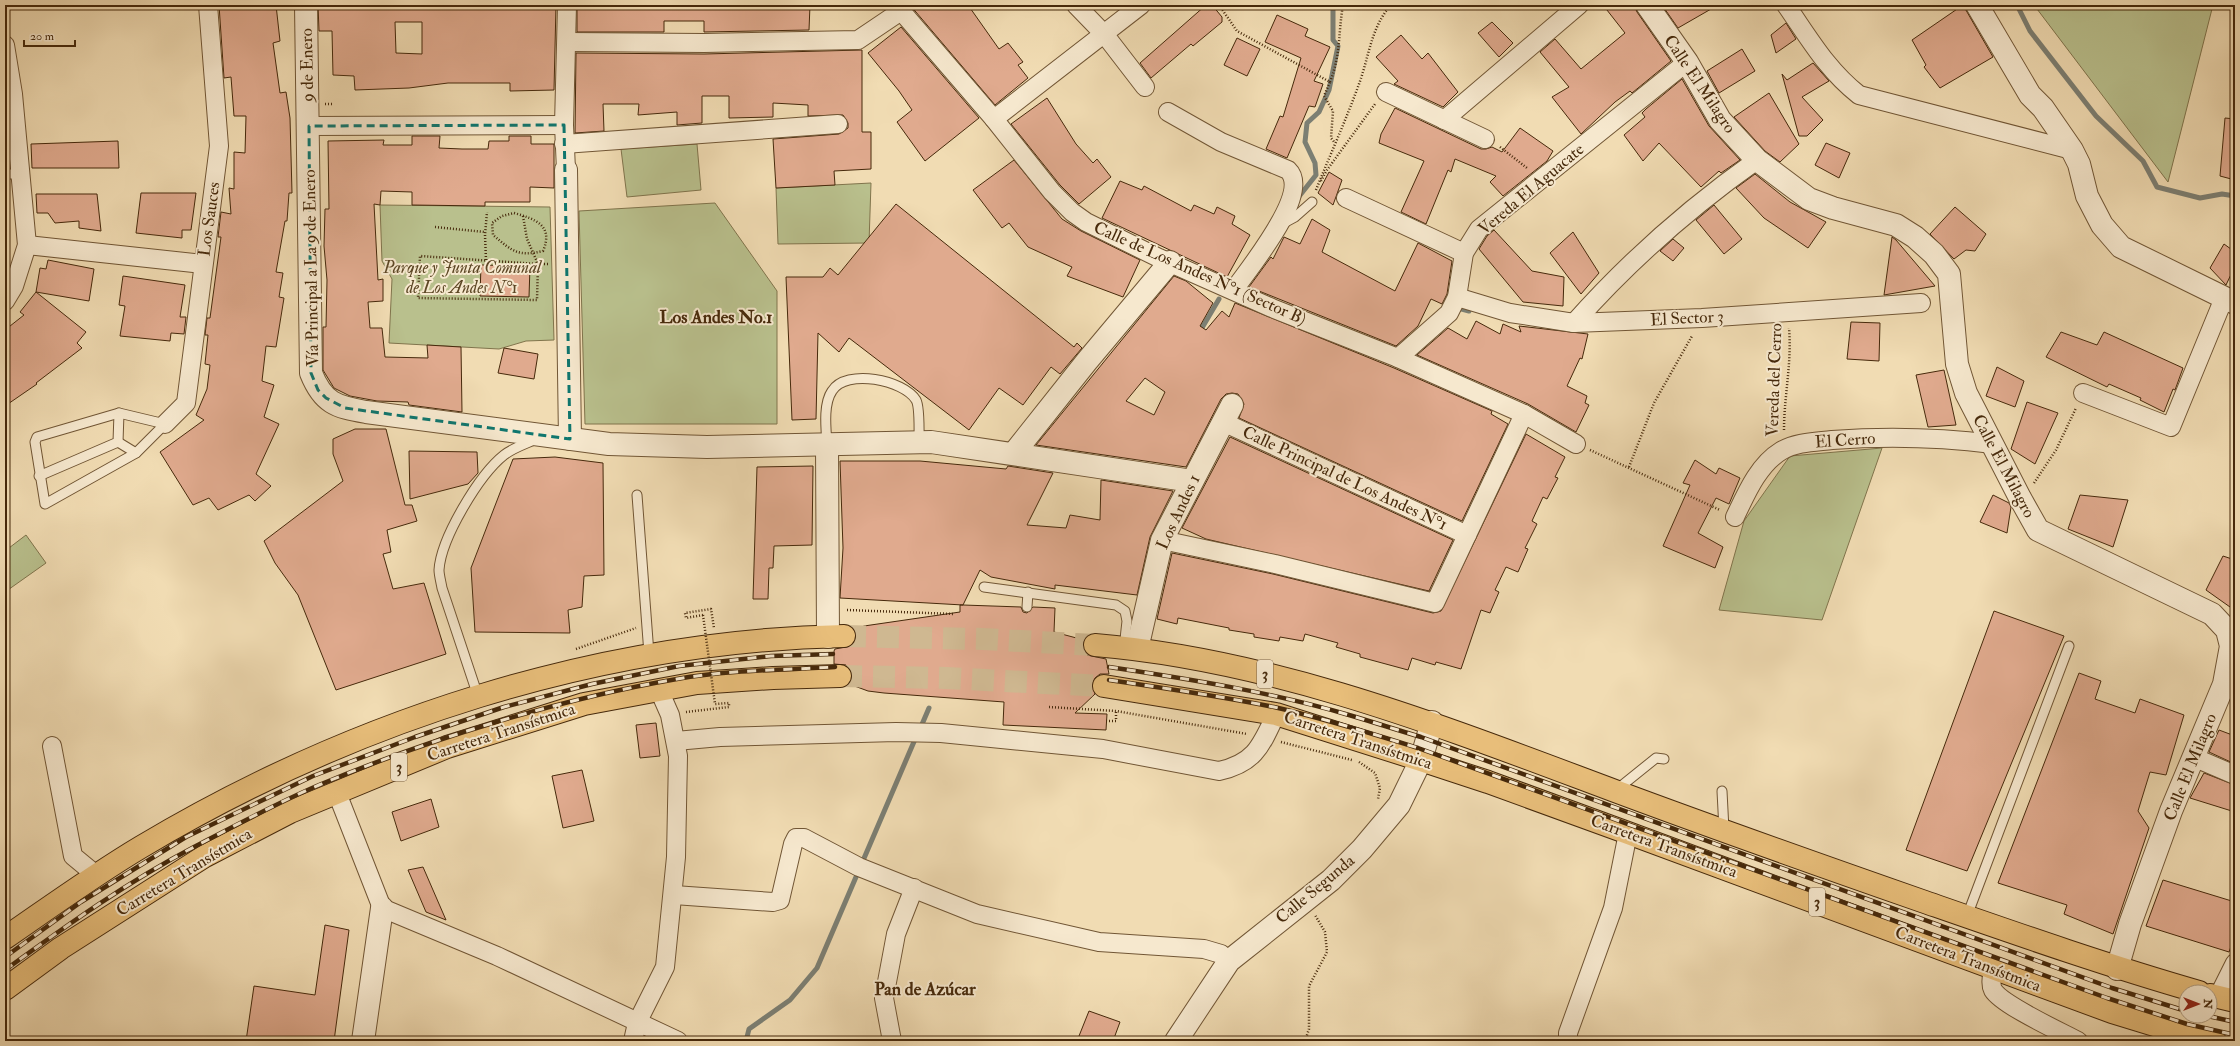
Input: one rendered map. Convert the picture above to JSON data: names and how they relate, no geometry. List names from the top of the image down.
{
  "streets": {
    "main road": ["3", "Carretera Transístmica"],
    "street": [
      "9 de Enero",
      "Calle El Milagro",
      "Vereda El Aguacate",
      "Los Sauces",
      "Vía Principal a La 9 de Enero",
      "Calle de Los Andes N°1 (Sector B)",
      "El Sector 3",
      "El Cerro",
      "Calle Principal de Los Andes N°1",
      "Los Andes 1",
      "Calle Segunda"
    ],
    "path": ["Vereda del Cerro"]
  },
  "crossings": [
    ["9 de Enero", "Vía Principal a La 9 de Enero"],
    ["Calle El Milagro", "Vereda El Aguacate"],
    ["Calle El Milagro", "El Cerro"],
    ["Calle El Milagro", "Carretera Transístmica"],
    ["Vereda El Aguacate", "Calle de Los Andes N°1 (Sector B)"],
    ["Vereda El Aguacate", "El Sector 3"],
    ["Vía Principal a La 9 de Enero", "Los Andes 1"],
    ["El Sector 3", "Vereda del Cerro"],
    ["Vereda del Cerro", "El Cerro"],
    ["Calle Principal de Los Andes N°1", "Los Andes 1"],
    ["Los Andes 1", "Carretera Transístmica"],
    ["Carretera Transístmica", "Calle Segunda"]
  ],
  "districts": ["Los Andes No.1", "Pan de Azúcar"],
  "parks": ["Parque y Junta Comunal de Los Andes N°1"],
  "scale_bar": "20 m",
  "north": "right"
}
